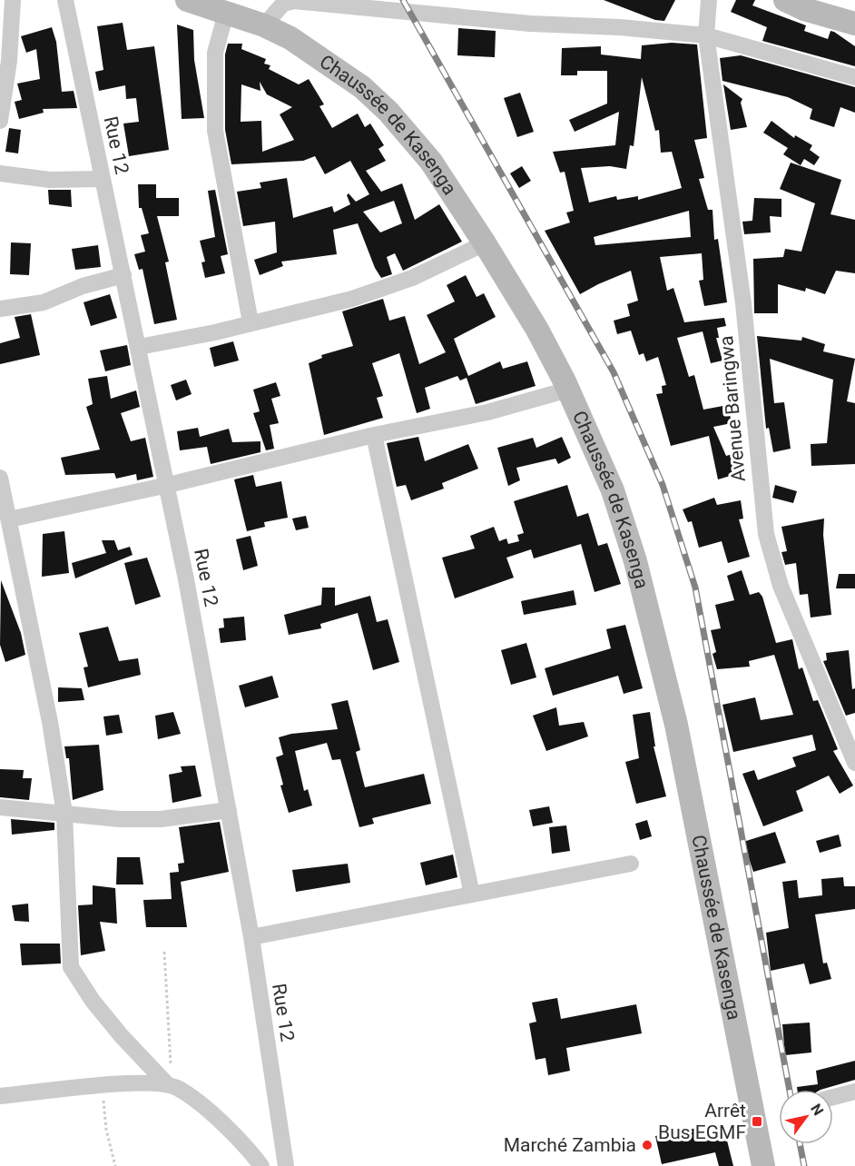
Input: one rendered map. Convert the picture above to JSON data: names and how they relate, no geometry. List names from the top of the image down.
{
  "streets": {
    "main road": ["Chaussée de Kasenga"],
    "street": ["Rue 12", "Avenue Baringwa"]
  },
  "places": {
    "transit": ["Arrêt Bus EGMF"],
    "other": ["Marché Zambia"]
  },
  "north": "top right"
}
